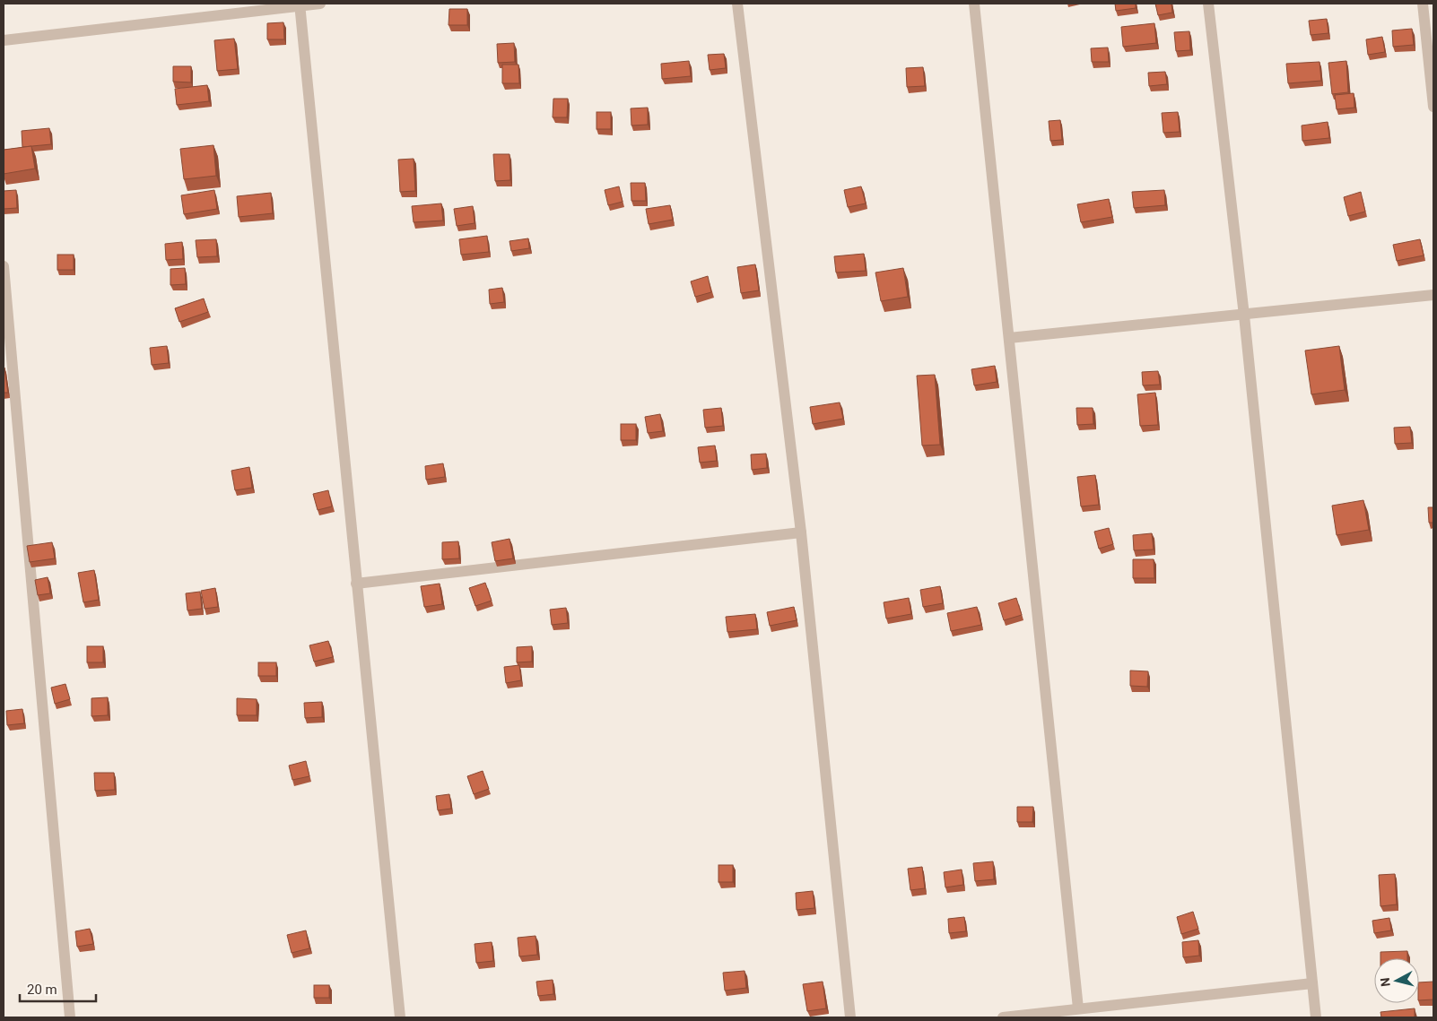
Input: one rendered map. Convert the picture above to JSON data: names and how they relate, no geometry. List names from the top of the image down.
{
  "scale_bar": "20 m",
  "north": "left"
}
